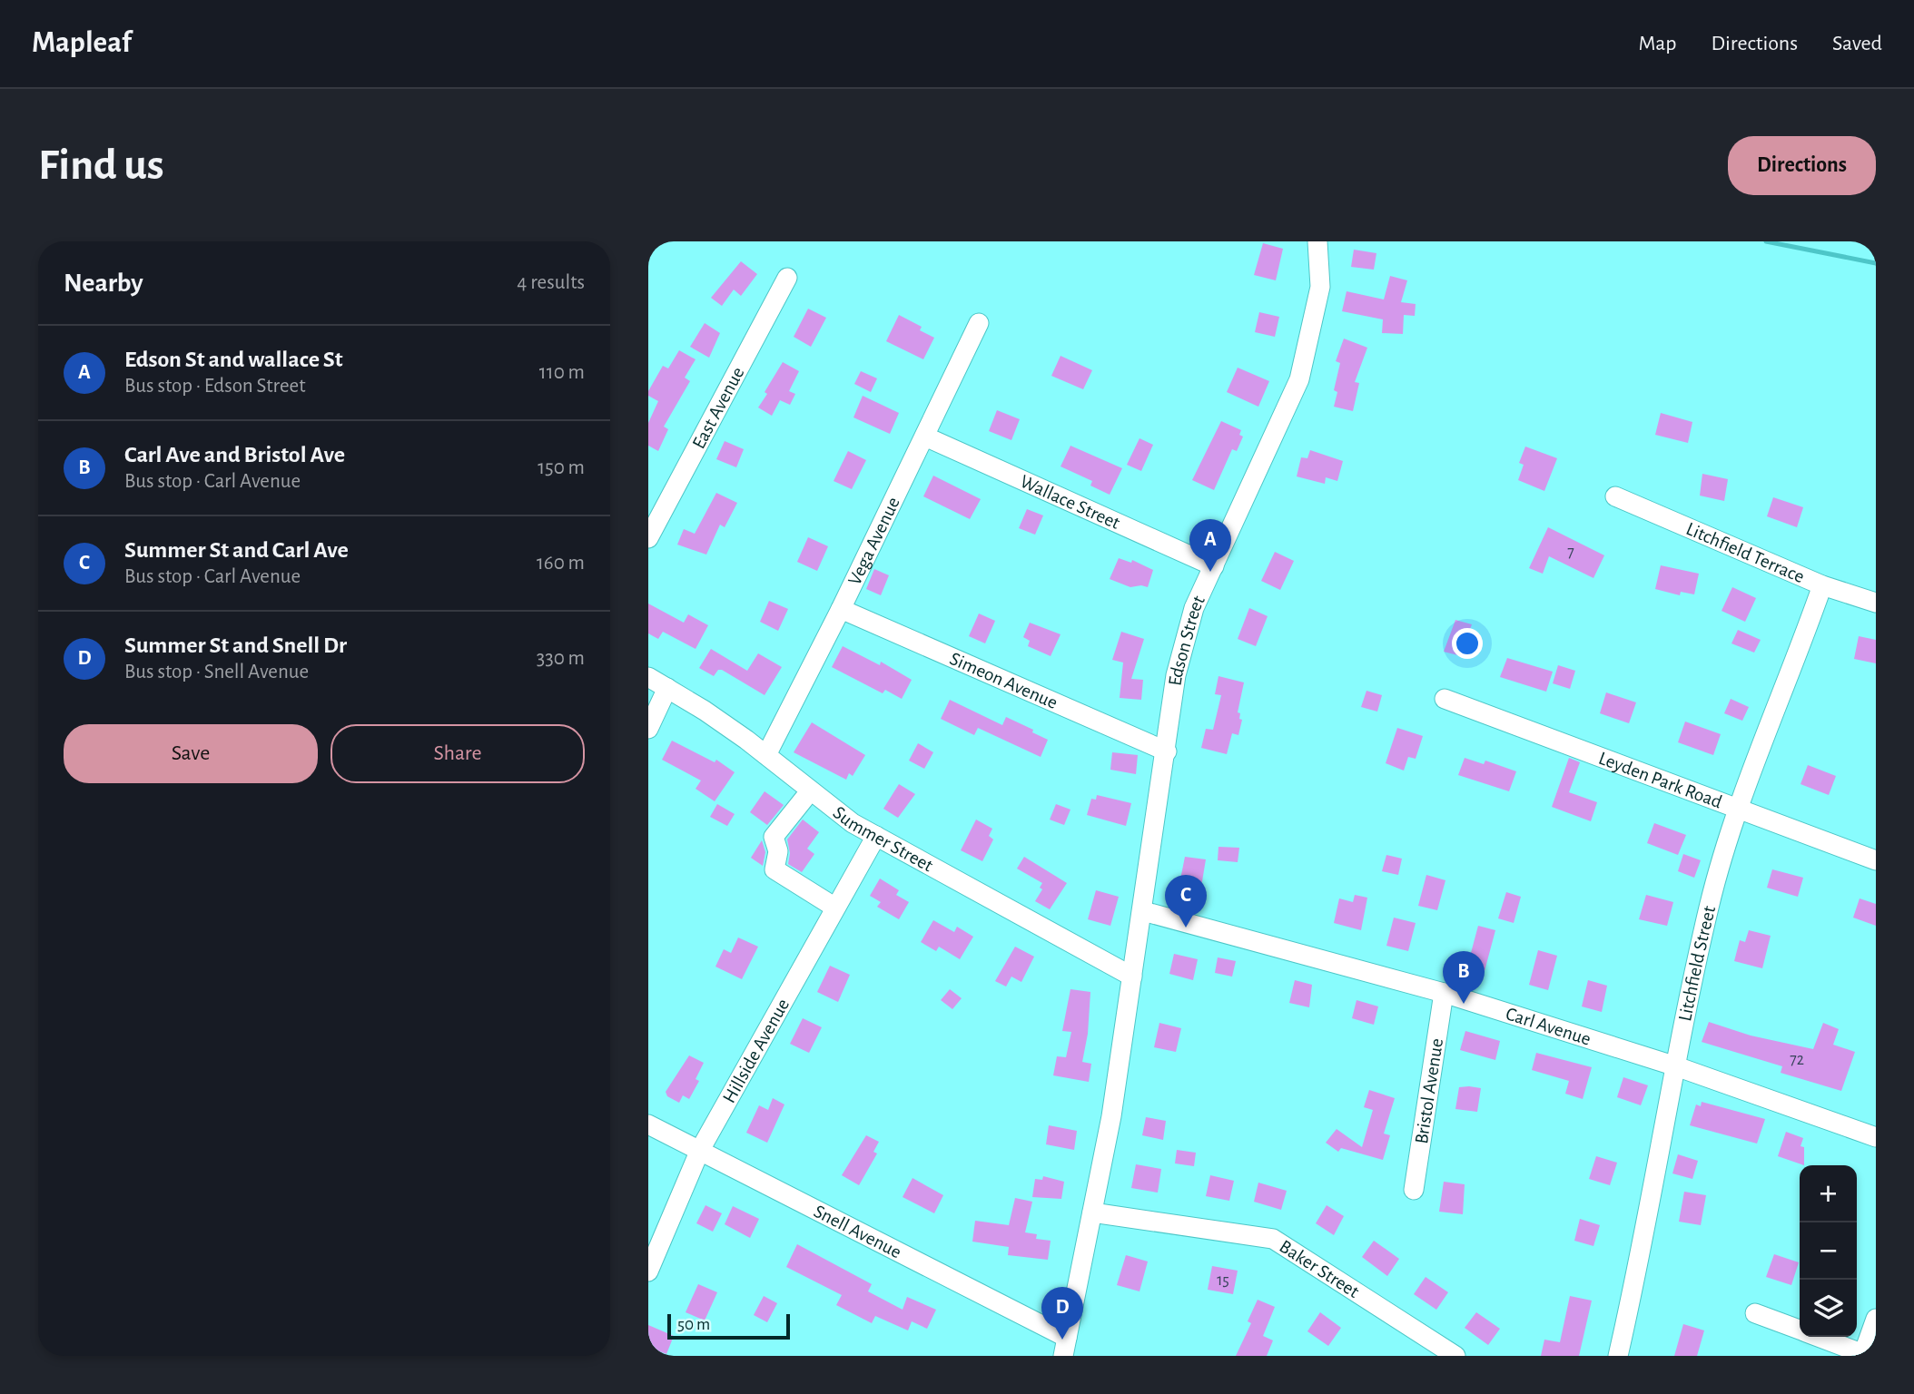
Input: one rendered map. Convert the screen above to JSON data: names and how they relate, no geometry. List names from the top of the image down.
{
  "streets": {
    "street": [
      "East Avenue",
      "Wallace Street",
      "Vega Avenue",
      "Litchfield Terrace",
      "Edson Street",
      "Simeon Avenue",
      "Leyden Park Road",
      "Summer Street",
      "Litchfield Street",
      "Carl Avenue",
      "Hillside Avenue",
      "Bristol Avenue",
      "Snell Avenue",
      "Baker Street"
    ]
  },
  "crossings": [
    ["Wallace Street", "Vega Avenue"],
    ["Wallace Street", "Edson Street"],
    ["Vega Avenue", "Simeon Avenue"],
    ["Vega Avenue", "Summer Street"],
    ["Litchfield Terrace", "Litchfield Street"],
    ["Edson Street", "Simeon Avenue"],
    ["Edson Street", "Carl Avenue"],
    ["Leyden Park Road", "Litchfield Street"],
    ["Summer Street", "Hillside Avenue"],
    ["Litchfield Street", "Carl Avenue"],
    ["Carl Avenue", "Bristol Avenue"],
    ["Hillside Avenue", "Snell Avenue"]
  ],
  "house_numbers": ["7", "72", "15"],
  "scale_bar": "50 m",
  "page": {
    "header": "Mapleaf",
    "nav": ["Map", "Directions", "Saved"],
    "buttons": [
      "Directions",
      ["Save", "Share"]
    ],
    "title": "Find us",
    "heading": ["Nearby", "4 results"],
    "list": [
      {
        "mark": "A",
        "name": "Edson St and wallace St",
        "note": "Bus stop · Edson Street",
        "value": "110 m"
      },
      {
        "mark": "B",
        "name": "Carl Ave and Bristol Ave",
        "note": "Bus stop · Carl Avenue",
        "value": "150 m"
      },
      {
        "mark": "C",
        "name": "Summer St and Carl Ave",
        "note": "Bus stop · Carl Avenue",
        "value": "160 m"
      },
      {
        "mark": "D",
        "name": "Summer St and Snell Dr",
        "note": "Bus stop · Snell Avenue",
        "value": "330 m"
      }
    ],
    "pins": [
      "A",
      "C",
      "B",
      "D"
    ],
    "map_buttons": ["+", "−"],
    "scale": "50 m"
  }
}
